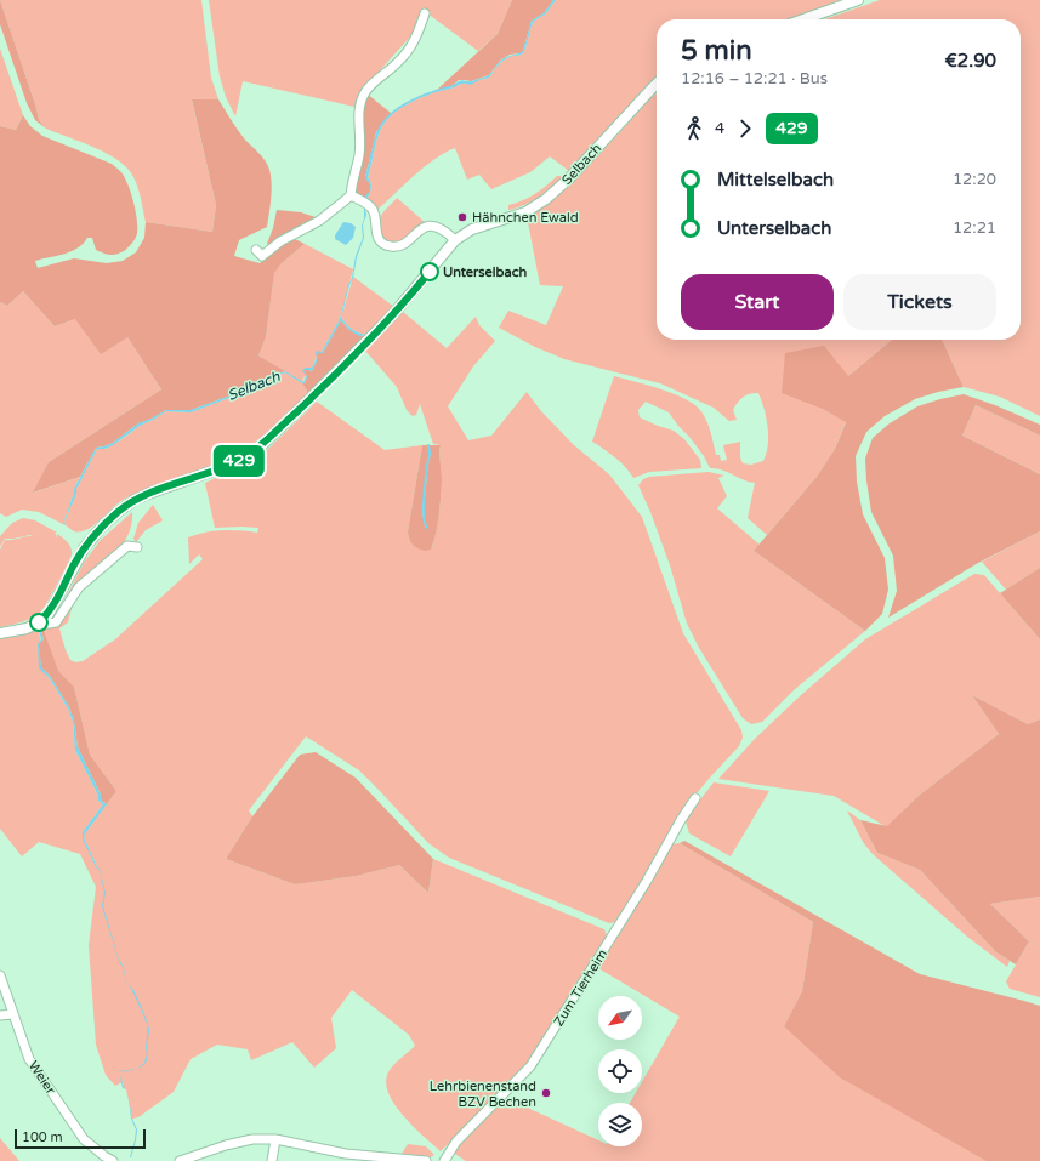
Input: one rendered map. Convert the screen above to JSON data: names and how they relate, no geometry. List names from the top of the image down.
{
  "streets": {
    "street": ["Selbach", "Zum Tierheim", "Weier"]
  },
  "water": ["Selbach"],
  "places": ["Hähnchen Ewald", "Unterselbach", "Lehrbienenstand BZV Bechen"],
  "lines": ["bus line 429"],
  "scale_bar": "100 m",
  "north": "bottom left",
  "page": {
    "on_map": "429",
    "heading": ["5 min", "12:16 – 12:21 · Bus", "€2.90"],
    "legs": ["4", "429"],
    "list": [
      {
        "name": "Mittelselbach",
        "value": "12:20"
      },
      {
        "name": "Unterselbach",
        "value": "12:21"
      }
    ],
    "buttons": ["Start", "Tickets"],
    "scale": "100 m"
  }
}
